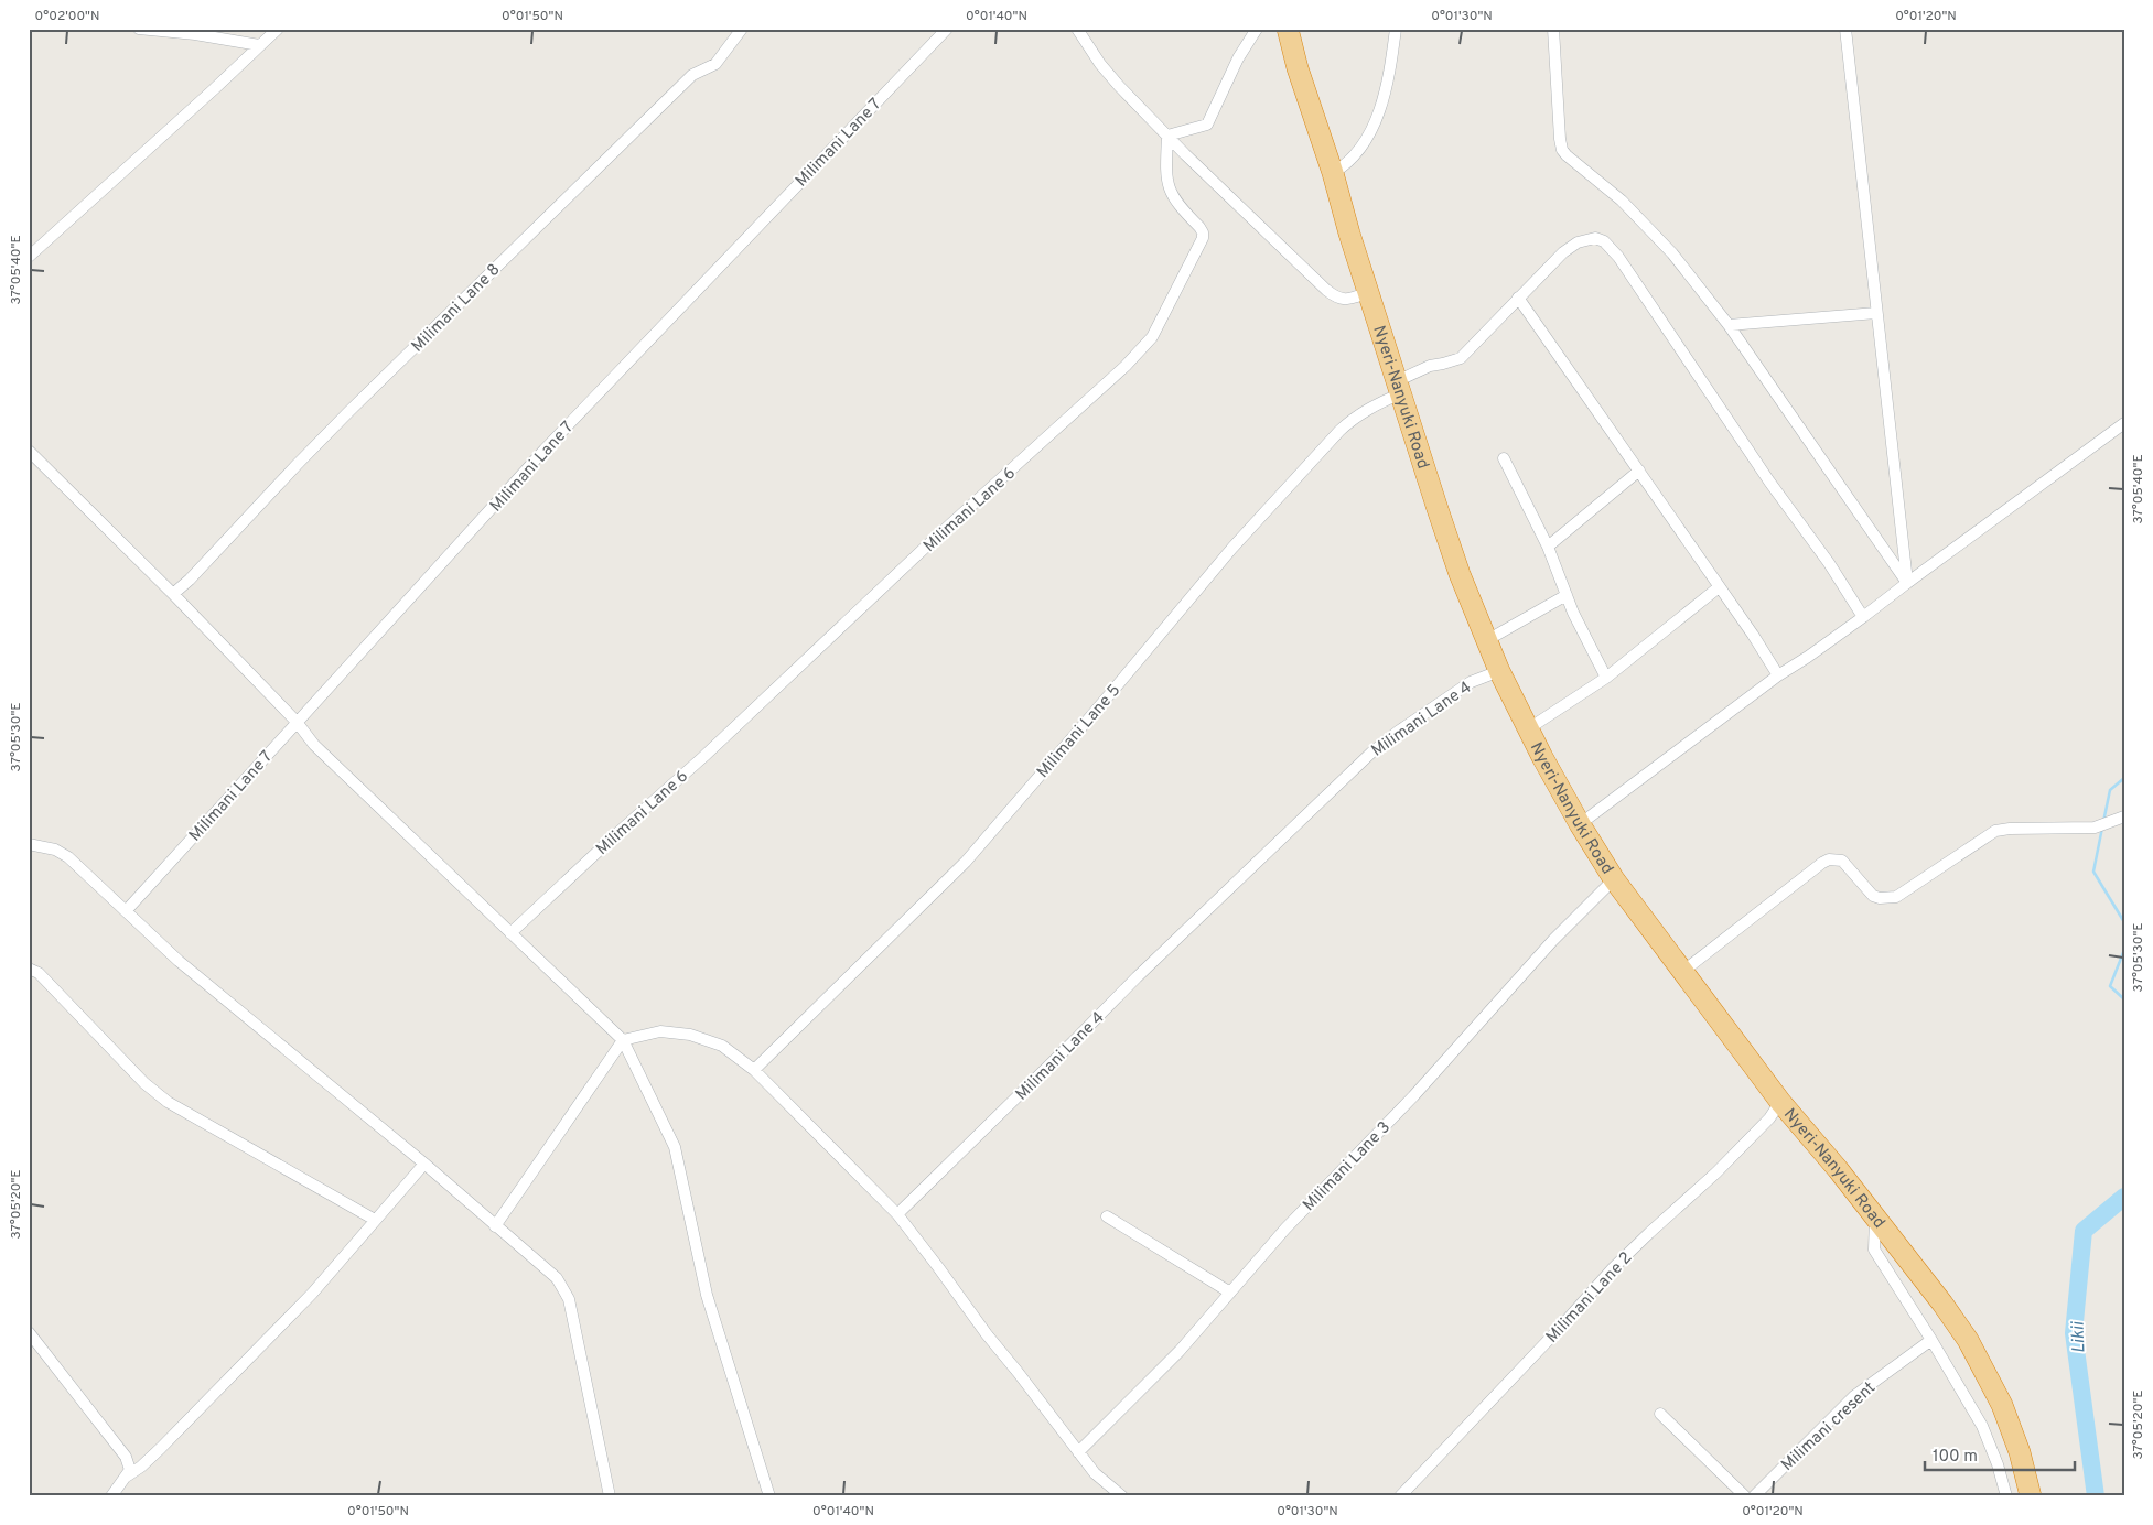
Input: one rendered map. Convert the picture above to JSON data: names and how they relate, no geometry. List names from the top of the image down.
{
  "streets": {
    "highway": ["Nyeri-Nanyuki Road"],
    "street": [
      "Milimani Lane 7",
      "Milimani Lane 8",
      "Milimani Lane 6",
      "Milimani Lane 4",
      "Milimani Lane 5",
      "Milimani Lane 3",
      "Milimani Lane 2",
      "Milimani cresent"
    ]
  },
  "crossings": [
    ["Nyeri-Nanyuki Road", "Milimani Lane 4"],
    ["Nyeri-Nanyuki Road", "Milimani Lane 5"],
    ["Nyeri-Nanyuki Road", "Milimani Lane 3"],
    ["Nyeri-Nanyuki Road", "Milimani Lane 2"]
  ],
  "water": ["Likii"],
  "scale_bar": "100 m",
  "coordinates": [
    "0°02'00\"N",
    "0°01'50\"N",
    "0°01'40\"N",
    "0°01'30\"N",
    "0°01'20\"N",
    "37°05'40\"E",
    "37°05'30\"E",
    "37°05'20\"E"
  ]
}
